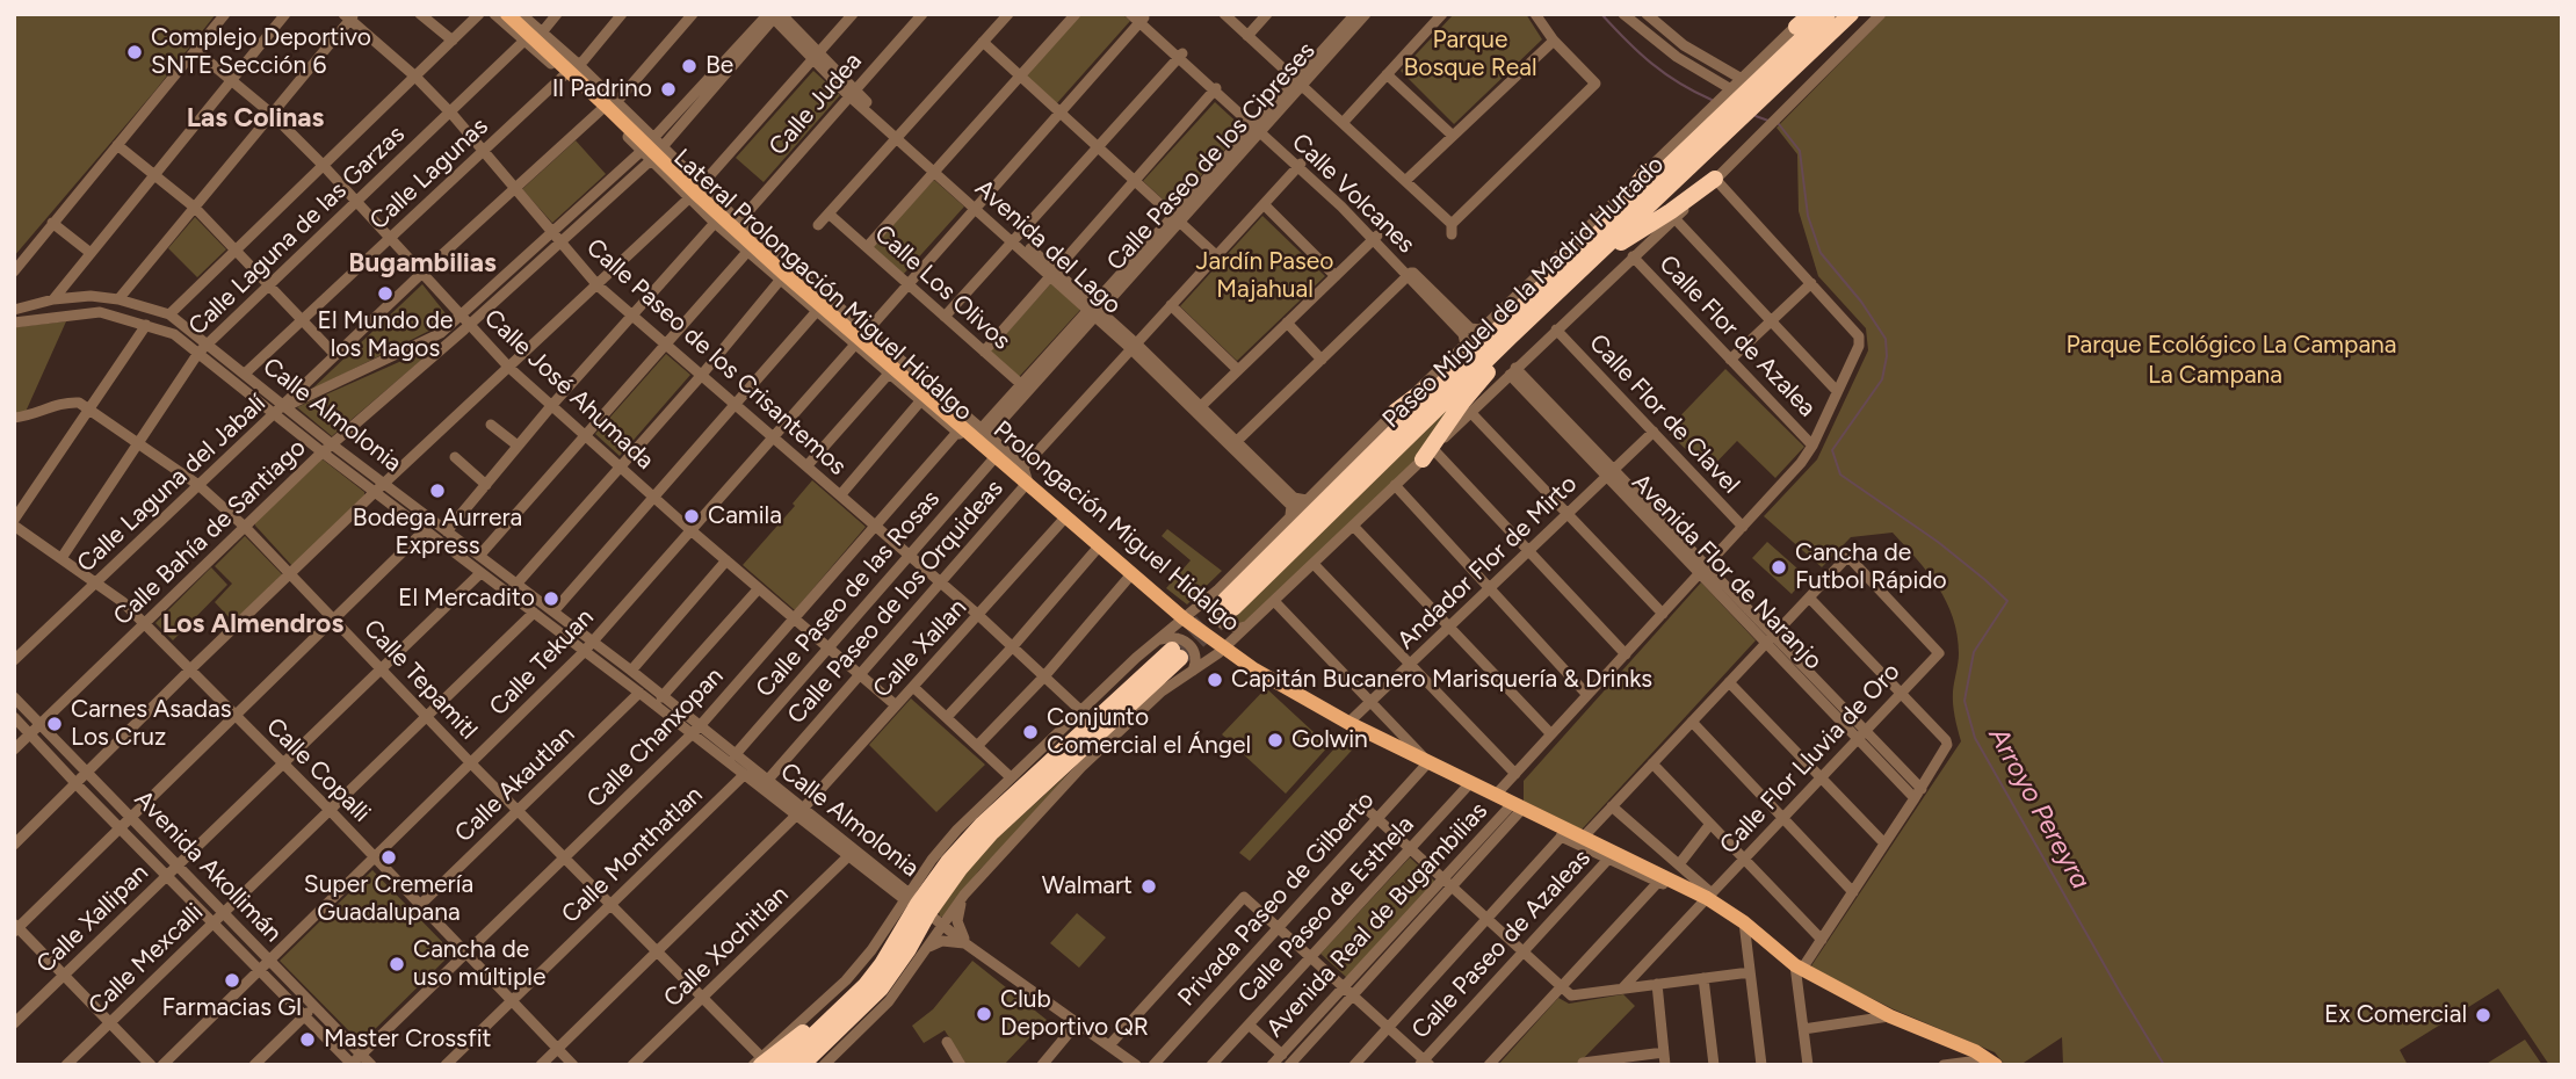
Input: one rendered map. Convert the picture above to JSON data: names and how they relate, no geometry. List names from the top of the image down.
{
  "streets": {
    "highway": ["Paseo Miguel de la Madrid Hurtado"],
    "main road": ["Prolongación Miguel Hidalgo"],
    "street": [
      "Calle Judea",
      "Calle Paseo de los Cipreses",
      "Calle Lagunas",
      "Calle Volcanes",
      "Calle Laguna de las Garzas",
      "Avenida del Lago",
      "Lateral Prolongación Miguel Hidalgo",
      "Calle Los Olivos",
      "Calle Flor de Azalea",
      "Calle Paseo de los Crisantemos",
      "Calle José Ahumada",
      "Calle Flor de Clavel",
      "Calle Almolonia",
      "Calle Laguna del Jabalí",
      "Calle Bahía de Santiago",
      "Andador Flor de Mirto",
      "Avenida Flor de Naranjo",
      "Calle Paseo de las Rosas",
      "Calle Paseo de los Orquideas",
      "Calle Xallan",
      "Calle Tekuan",
      "Calle Tepamitl",
      "Calle Chanxopan",
      "Calle Flor Lluvia de Oro",
      "Calle Copalli",
      "Calle Akautlan",
      "Calle Monthatlan",
      "Avenida Akollimán",
      "Privada Paseo de Gilberto",
      "Calle Paseo de Esthela",
      "Calle Xallipan",
      "Avenida Real de Bugambilias",
      "Calle Paseo de Azaleas",
      "Calle Xochitlan",
      "Calle Mexcalli"
    ]
  },
  "crossings": [
    ["Calle Judea", "Avenida del Lago"],
    ["Calle Judea", "Lateral Prolongación Miguel Hidalgo"],
    ["Calle Paseo de los Cipreses", "Calle Volcanes"],
    ["Calle Paseo de los Cipreses", "Avenida del Lago"],
    ["Calle Paseo de los Cipreses", "Lateral Prolongación Miguel Hidalgo"],
    ["Calle Paseo de los Cipreses", "Calle Los Olivos"],
    ["Calle Lagunas", "Calle Paseo de los Crisantemos"],
    ["Calle Lagunas", "Calle José Ahumada"],
    ["Calle Lagunas", "Calle Almolonia"],
    ["Calle Lagunas", "Prolongación Miguel Hidalgo"],
    ["Calle Volcanes", "Paseo Miguel de la Madrid Hurtado"],
    ["Calle Volcanes", "Calle Paseo de los Orquideas"],
    ["Calle Volcanes", "Calle Tekuan"],
    ["Calle Laguna de las Garzas", "Calle Paseo de los Crisantemos"],
    ["Calle Laguna de las Garzas", "Calle José Ahumada"],
    ["Calle Laguna de las Garzas", "Calle Almolonia"],
    ["Calle Laguna de las Garzas", "Prolongación Miguel Hidalgo"],
    ["Calle Laguna de las Garzas", "Calle Tepamitl"],
    ["Calle Laguna de las Garzas", "Calle Copalli"],
    ["Avenida del Lago", "Calle Paseo de los Orquideas"],
    ["Avenida del Lago", "Calle Tekuan"],
    ["Lateral Prolongación Miguel Hidalgo", "Prolongación Miguel Hidalgo"],
    ["Lateral Prolongación Miguel Hidalgo", "Calle Paseo de las Rosas"],
    ["Lateral Prolongación Miguel Hidalgo", "Calle Paseo de los Orquideas"],
    ["Lateral Prolongación Miguel Hidalgo", "Calle Tekuan"],
    ["Lateral Prolongación Miguel Hidalgo", "Calle Chanxopan"],
    ["Calle Los Olivos", "Calle Tekuan"],
    ["Calle Paseo de los Crisantemos", "Calle Laguna del Jabalí"],
    ["Calle Paseo de los Crisantemos", "Calle Bahía de Santiago"],
    ["Calle Paseo de los Crisantemos", "Calle Paseo de las Rosas"],
    ["Calle Paseo de los Crisantemos", "Calle Paseo de los Orquideas"],
    ["Calle Paseo de los Crisantemos", "Calle Xallan"],
    ["Calle Paseo de los Crisantemos", "Calle Tekuan"],
    ["Calle Paseo de los Crisantemos", "Calle Chanxopan"],
    ["Calle José Ahumada", "Calle Laguna del Jabalí"],
    ["Calle José Ahumada", "Calle Bahía de Santiago"],
    ["Calle José Ahumada", "Calle Paseo de las Rosas"],
    ["Calle José Ahumada", "Calle Paseo de los Orquideas"],
    ["Calle José Ahumada", "Calle Xallan"],
    ["Calle José Ahumada", "Calle Tekuan"],
    ["Calle José Ahumada", "Calle Chanxopan"],
    ["Calle Flor de Clavel", "Andador Flor de Mirto"],
    ["Calle Almolonia", "Calle Laguna del Jabalí"],
    ["Calle Almolonia", "Calle Bahía de Santiago"],
    ["Calle Almolonia", "Calle Paseo de las Rosas"],
    ["Calle Almolonia", "Calle Paseo de los Orquideas"],
    ["Calle Almolonia", "Calle Xallan"],
    ["Calle Almolonia", "Calle Tekuan"],
    ["Calle Almolonia", "Calle Chanxopan"],
    ["Calle Almolonia", "Calle Akautlan"],
    ["Calle Almolonia", "Calle Monthatlan"],
    ["Calle Almolonia", "Calle Xallipan"],
    ["Calle Almolonia", "Calle Xochitlan"],
    ["Calle Almolonia", "Calle Mexcalli"],
    ["Calle Laguna del Jabalí", "Prolongación Miguel Hidalgo"],
    ["Calle Laguna del Jabalí", "Calle Bahía de Santiago"],
    ["Calle Laguna del Jabalí", "Calle Tepamitl"],
    ["Calle Laguna del Jabalí", "Calle Copalli"],
    ["Prolongación Miguel Hidalgo", "Calle Bahía de Santiago"],
    ["Prolongación Miguel Hidalgo", "Andador Flor de Mirto"],
    ["Prolongación Miguel Hidalgo", "Calle Paseo de los Orquideas"],
    ["Prolongación Miguel Hidalgo", "Calle Xallan"],
    ["Prolongación Miguel Hidalgo", "Calle Tekuan"],
    ["Prolongación Miguel Hidalgo", "Calle Chanxopan"],
    ["Prolongación Miguel Hidalgo", "Calle Flor Lluvia de Oro"],
    ["Prolongación Miguel Hidalgo", "Privada Paseo de Gilberto"],
    ["Prolongación Miguel Hidalgo", "Calle Paseo de Esthela"],
    ["Prolongación Miguel Hidalgo", "Avenida Real de Bugambilias"],
    ["Prolongación Miguel Hidalgo", "Calle Paseo de Azaleas"],
    ["Calle Bahía de Santiago", "Calle Tepamitl"],
    ["Calle Bahía de Santiago", "Calle Copalli"],
    ["Calle Bahía de Santiago", "Avenida Akollimán"],
    ["Andador Flor de Mirto", "Avenida Flor de Naranjo"],
    ["Avenida Flor de Naranjo", "Calle Flor Lluvia de Oro"],
    ["Calle Xallan", "Calle Tepamitl"],
    ["Calle Xallan", "Calle Copalli"],
    ["Calle Tekuan", "Calle Tepamitl"],
    ["Calle Tekuan", "Calle Copalli"],
    ["Calle Tekuan", "Avenida Akollimán"],
    ["Calle Tepamitl", "Calle Chanxopan"],
    ["Calle Tepamitl", "Calle Akautlan"],
    ["Calle Tepamitl", "Calle Monthatlan"],
    ["Calle Tepamitl", "Calle Xallipan"],
    ["Calle Tepamitl", "Calle Xochitlan"],
    ["Calle Tepamitl", "Calle Mexcalli"],
    ["Calle Chanxopan", "Calle Copalli"],
    ["Calle Chanxopan", "Avenida Akollimán"],
    ["Calle Copalli", "Calle Akautlan"],
    ["Calle Copalli", "Calle Monthatlan"],
    ["Calle Copalli", "Calle Xallipan"],
    ["Calle Copalli", "Calle Mexcalli"],
    ["Avenida Akollimán", "Calle Xallipan"],
    ["Avenida Akollimán", "Calle Mexcalli"]
  ],
  "districts": ["Las Colinas", "Bugambilias", "Los Almendros"],
  "water": ["Arroyo Pereyra"],
  "parks": [
    "Parque Bosque Real",
    "Jardín Paseo Majahual",
    "Parque Ecológico La Campana",
    "La Campana"
  ],
  "places": [
    "Complejo Deportivo SNTE Sección 6",
    "Be",
    "Il Padrino",
    "El Mundo de los Magos",
    "Bodega Aurrera Express",
    "Camila",
    "Cancha de Futbol Rápido",
    "El Mercadito",
    "Capitán Bucanero Marisquería & Drinks",
    "Carnes Asadas Los Cruz",
    "Conjunto Comercial el Ángel",
    "Golwin",
    "Super Cremería Guadalupana",
    "Walmart",
    "Cancha de uso múltiple",
    "Farmacias GI",
    "Club Deportivo QR",
    "Ex Comercial",
    "Master Crossfit"
  ]
}
